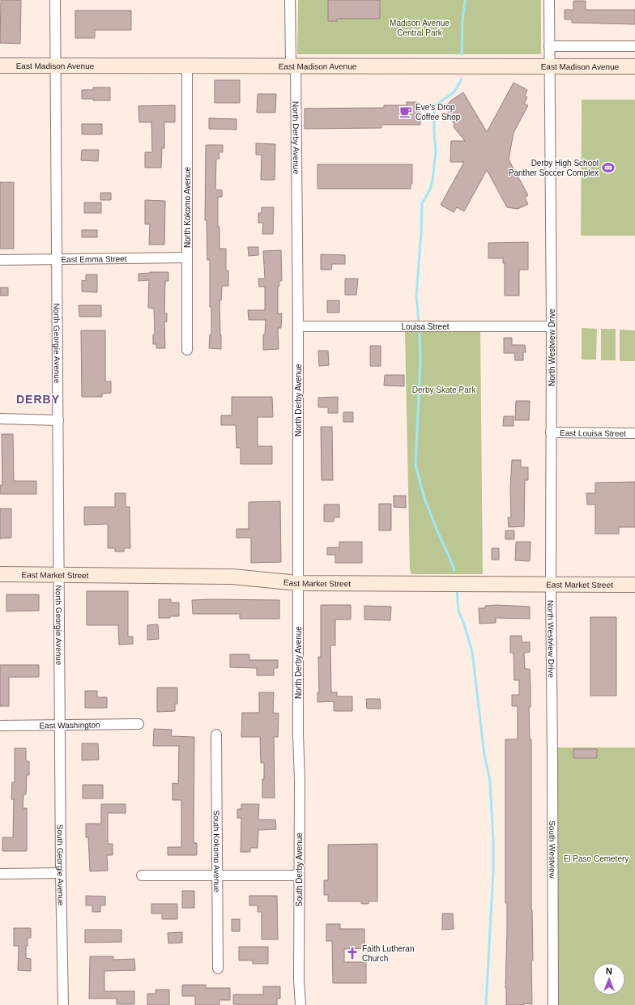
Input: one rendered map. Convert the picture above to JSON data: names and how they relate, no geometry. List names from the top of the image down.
{
  "streets": {
    "street": [
      "East Madison Avenue",
      "North Derby Avenue",
      "North Kokomo Avenue",
      "East Emma Street",
      "Louisa Street",
      "North Georgie Avenue",
      "North Westview Drive",
      "East Louisa Street",
      "East Market Street",
      "East Washington",
      "South Westview",
      "South Kokomo Avenue",
      "South Georgie Avenue",
      "South Derby Avenue"
    ]
  },
  "crossings": [
    ["East Madison Avenue", "North Derby Avenue"],
    ["East Madison Avenue", "North Kokomo Avenue"],
    ["East Madison Avenue", "North Georgie Avenue"],
    ["East Madison Avenue", "North Westview Drive"],
    ["North Derby Avenue", "Louisa Street"],
    ["North Derby Avenue", "East Market Street"],
    ["North Derby Avenue", "South Derby Avenue"],
    ["North Kokomo Avenue", "East Emma Street"],
    ["East Emma Street", "North Georgie Avenue"],
    ["Louisa Street", "North Westview Drive"],
    ["North Georgie Avenue", "East Market Street"],
    ["North Georgie Avenue", "East Washington"],
    ["North Georgie Avenue", "South Georgie Avenue"],
    ["North Westview Drive", "East Louisa Street"],
    ["North Westview Drive", "East Market Street"],
    ["North Westview Drive", "South Westview"],
    ["East Washington", "South Georgie Avenue"]
  ],
  "districts": ["DERBY"],
  "parks": ["Madison Avenue Central Park", "Derby Skate Park", "El Paso Cemetery"],
  "places": {
    "cafe": ["Eve's Drop Coffee Shop"],
    "sports": ["Derby High School Panther Soccer Complex"],
    "church": ["Faith Lutheran Church"]
  },
  "north": "top"
}
